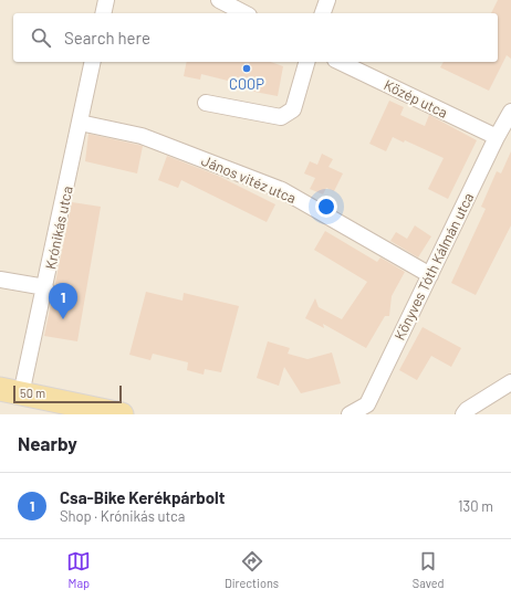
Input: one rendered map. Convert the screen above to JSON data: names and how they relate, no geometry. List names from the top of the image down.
{
  "streets": {
    "street": [
      "Közép utca",
      "János vitéz utca",
      "Krónikás utca",
      "Könyves Tóth Kálmán utca"
    ]
  },
  "crossings": [
    ["Közép utca", "Könyves Tóth Kálmán utca"],
    ["János vitéz utca", "Krónikás utca"],
    ["János vitéz utca", "Könyves Tóth Kálmán utca"]
  ],
  "places": ["COOP"],
  "scale_bar": "50 m",
  "page": {
    "search": "Search here",
    "pins": "1",
    "scale": "50 m",
    "heading": "Nearby",
    "list": [
      {
        "mark": "1",
        "name": "Csa-Bike Kerékpárbolt",
        "note": "Shop · Krónikás utca",
        "value": "130 m"
      }
    ],
    "nav": ["Map", "Directions", "Saved"]
  }
}
